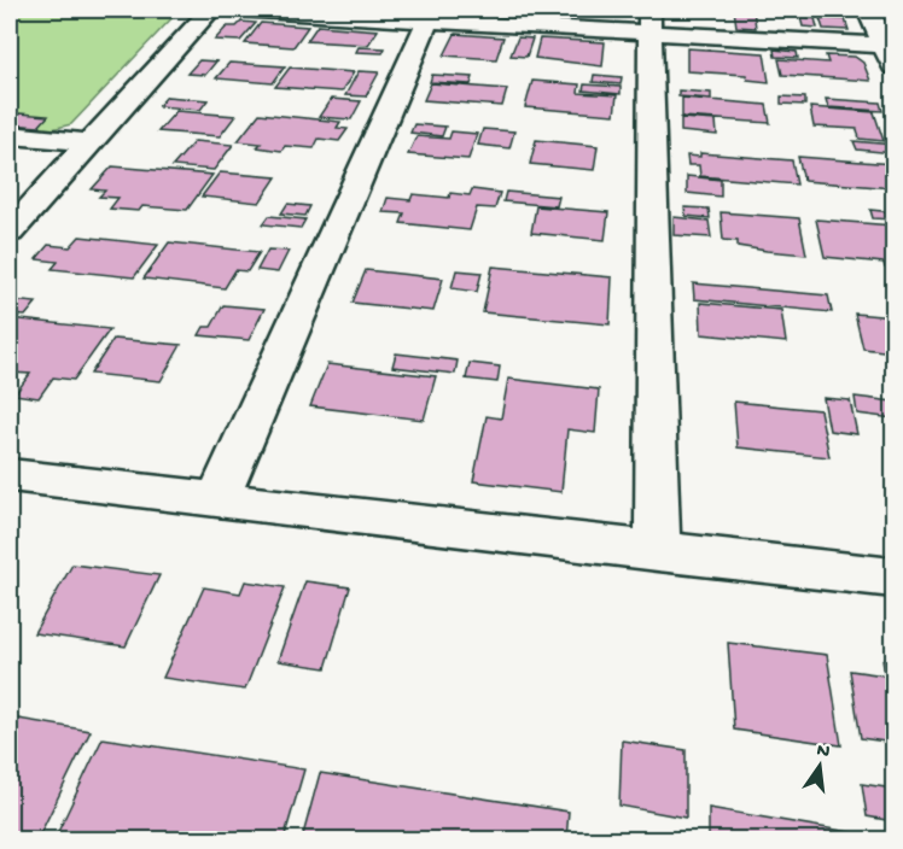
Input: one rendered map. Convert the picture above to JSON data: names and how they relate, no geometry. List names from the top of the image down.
{
  "north": "top"
}
